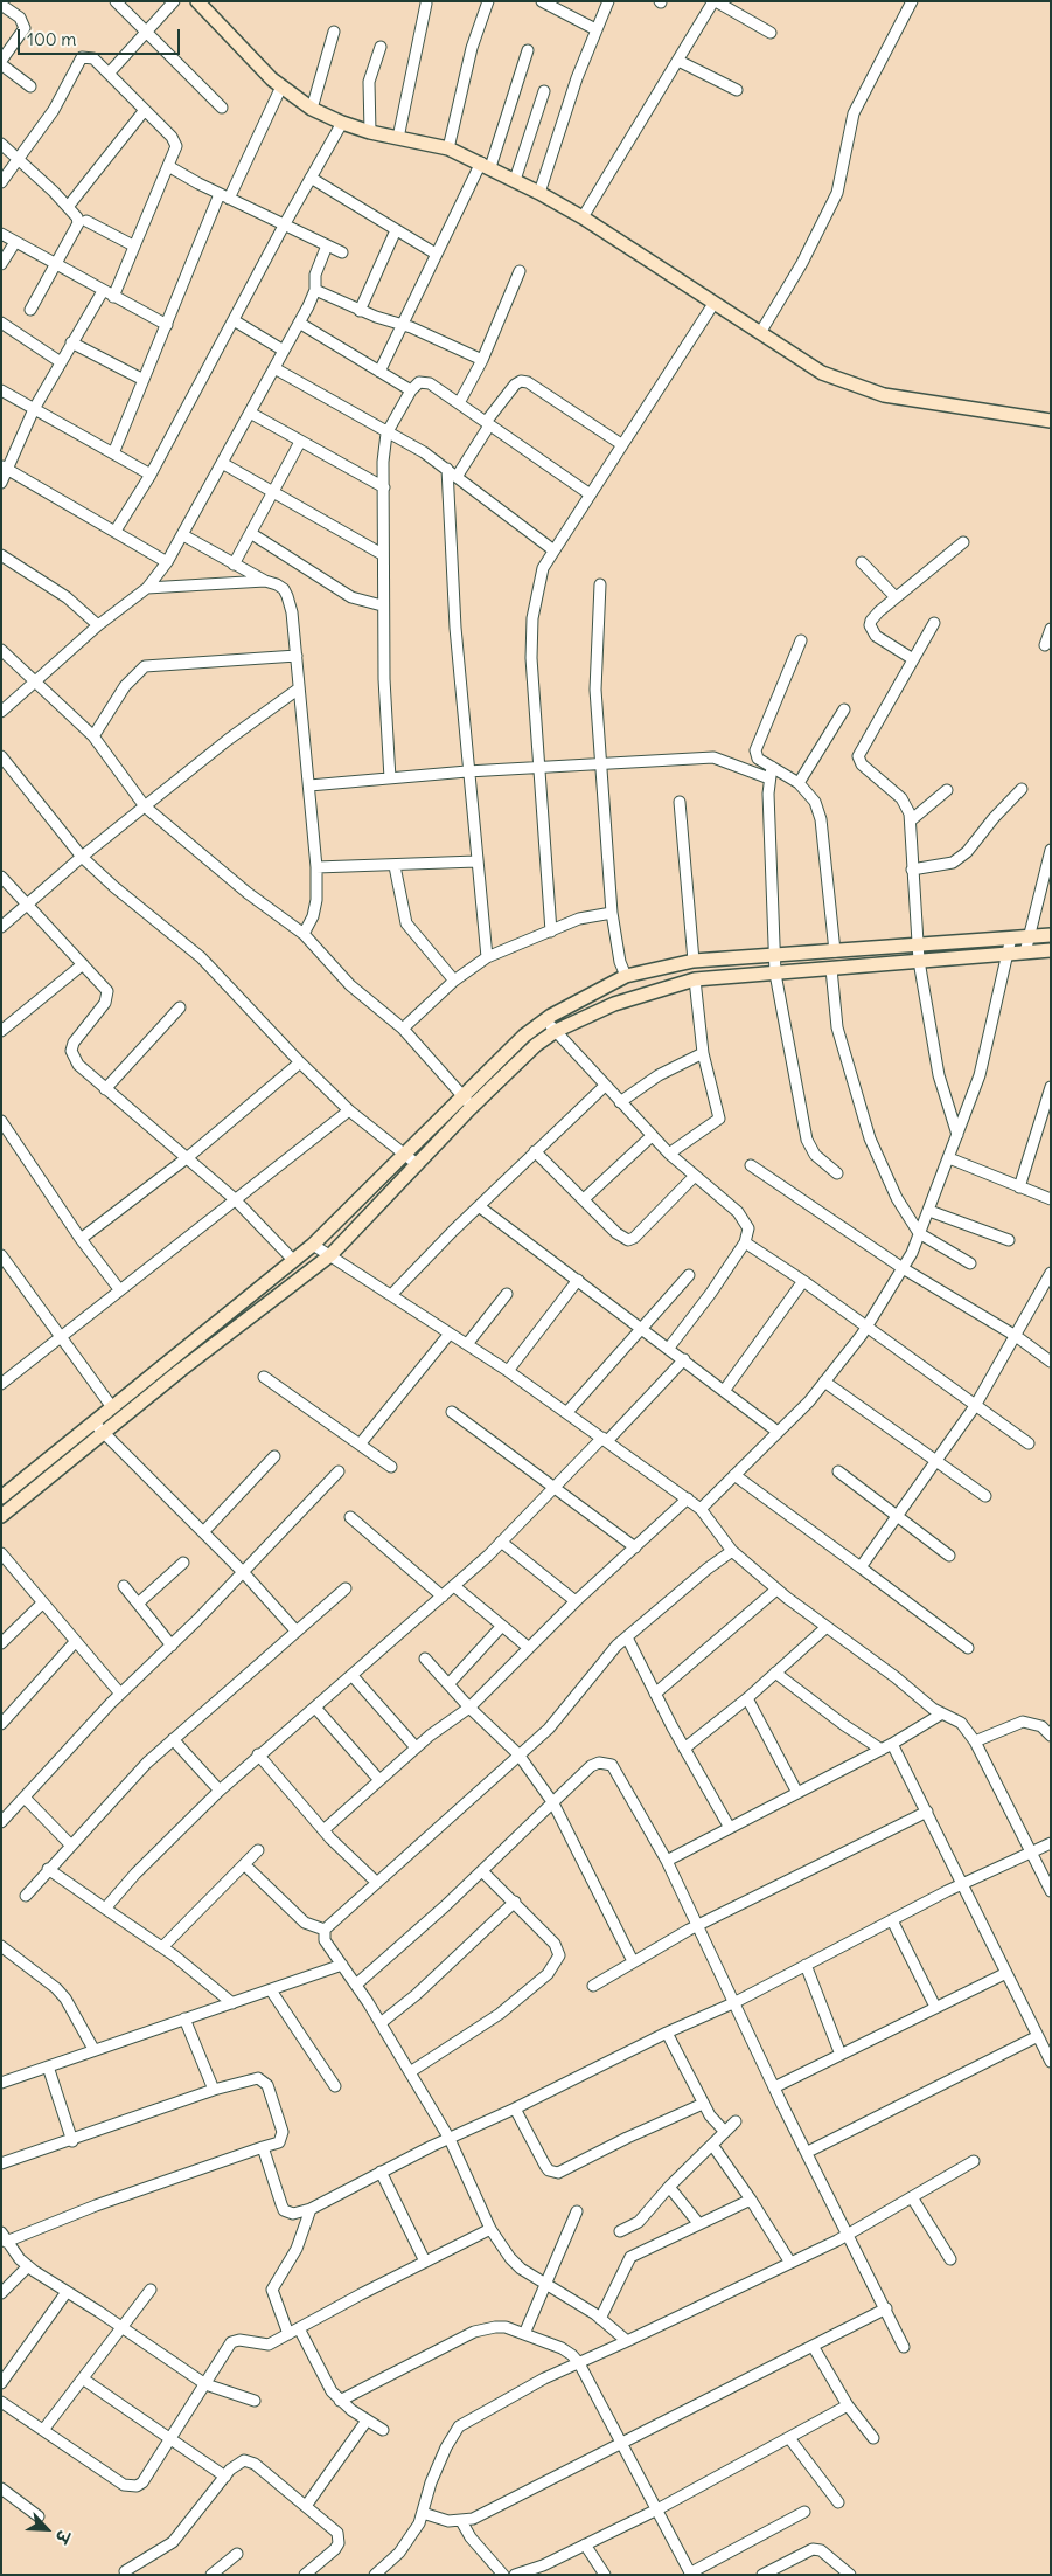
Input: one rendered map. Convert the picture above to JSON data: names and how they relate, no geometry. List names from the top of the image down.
{
  "scale_bar": "100 m",
  "north": "bottom right"
}
